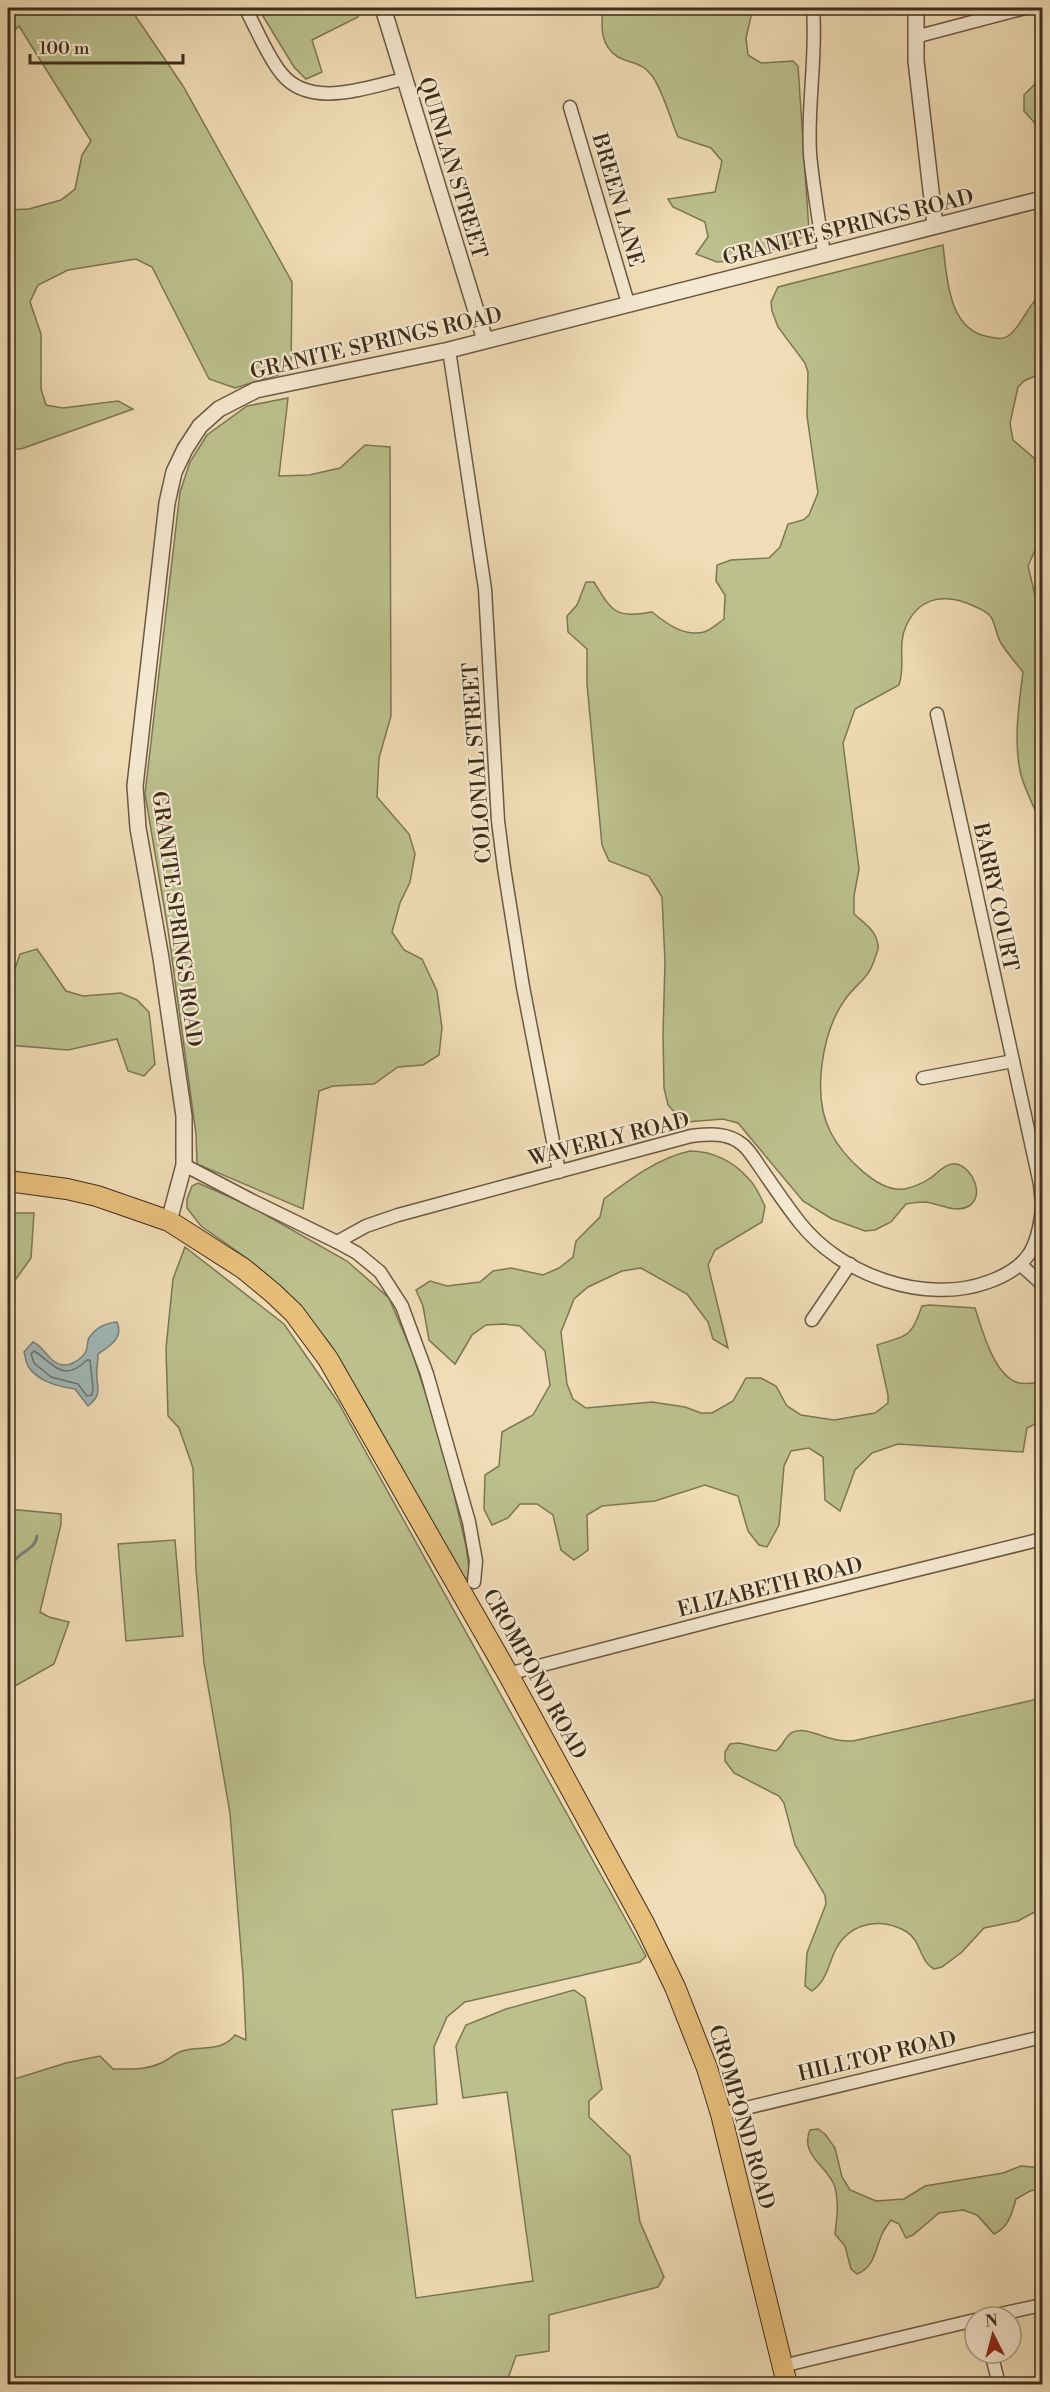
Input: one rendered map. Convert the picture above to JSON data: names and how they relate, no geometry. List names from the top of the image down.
{
  "streets": {
    "highway": ["CROMPOND ROAD"],
    "street": [
      "QUINLAN STREET",
      "BREEN LANE",
      "GRANITE SPRINGS ROAD",
      "COLONIAL STREET",
      "BARRY COURT",
      "WAVERLY ROAD",
      "ELIZABETH ROAD",
      "HILLTOP ROAD"
    ]
  },
  "crossings": [
    ["QUINLAN STREET", "GRANITE SPRINGS ROAD"],
    ["BREEN LANE", "GRANITE SPRINGS ROAD"],
    ["GRANITE SPRINGS ROAD", "COLONIAL STREET"],
    ["GRANITE SPRINGS ROAD", "CROMPOND ROAD"],
    ["COLONIAL STREET", "WAVERLY ROAD"],
    ["ELIZABETH ROAD", "CROMPOND ROAD"],
    ["CROMPOND ROAD", "HILLTOP ROAD"]
  ],
  "scale_bar": "100 m",
  "north": "top"
}
